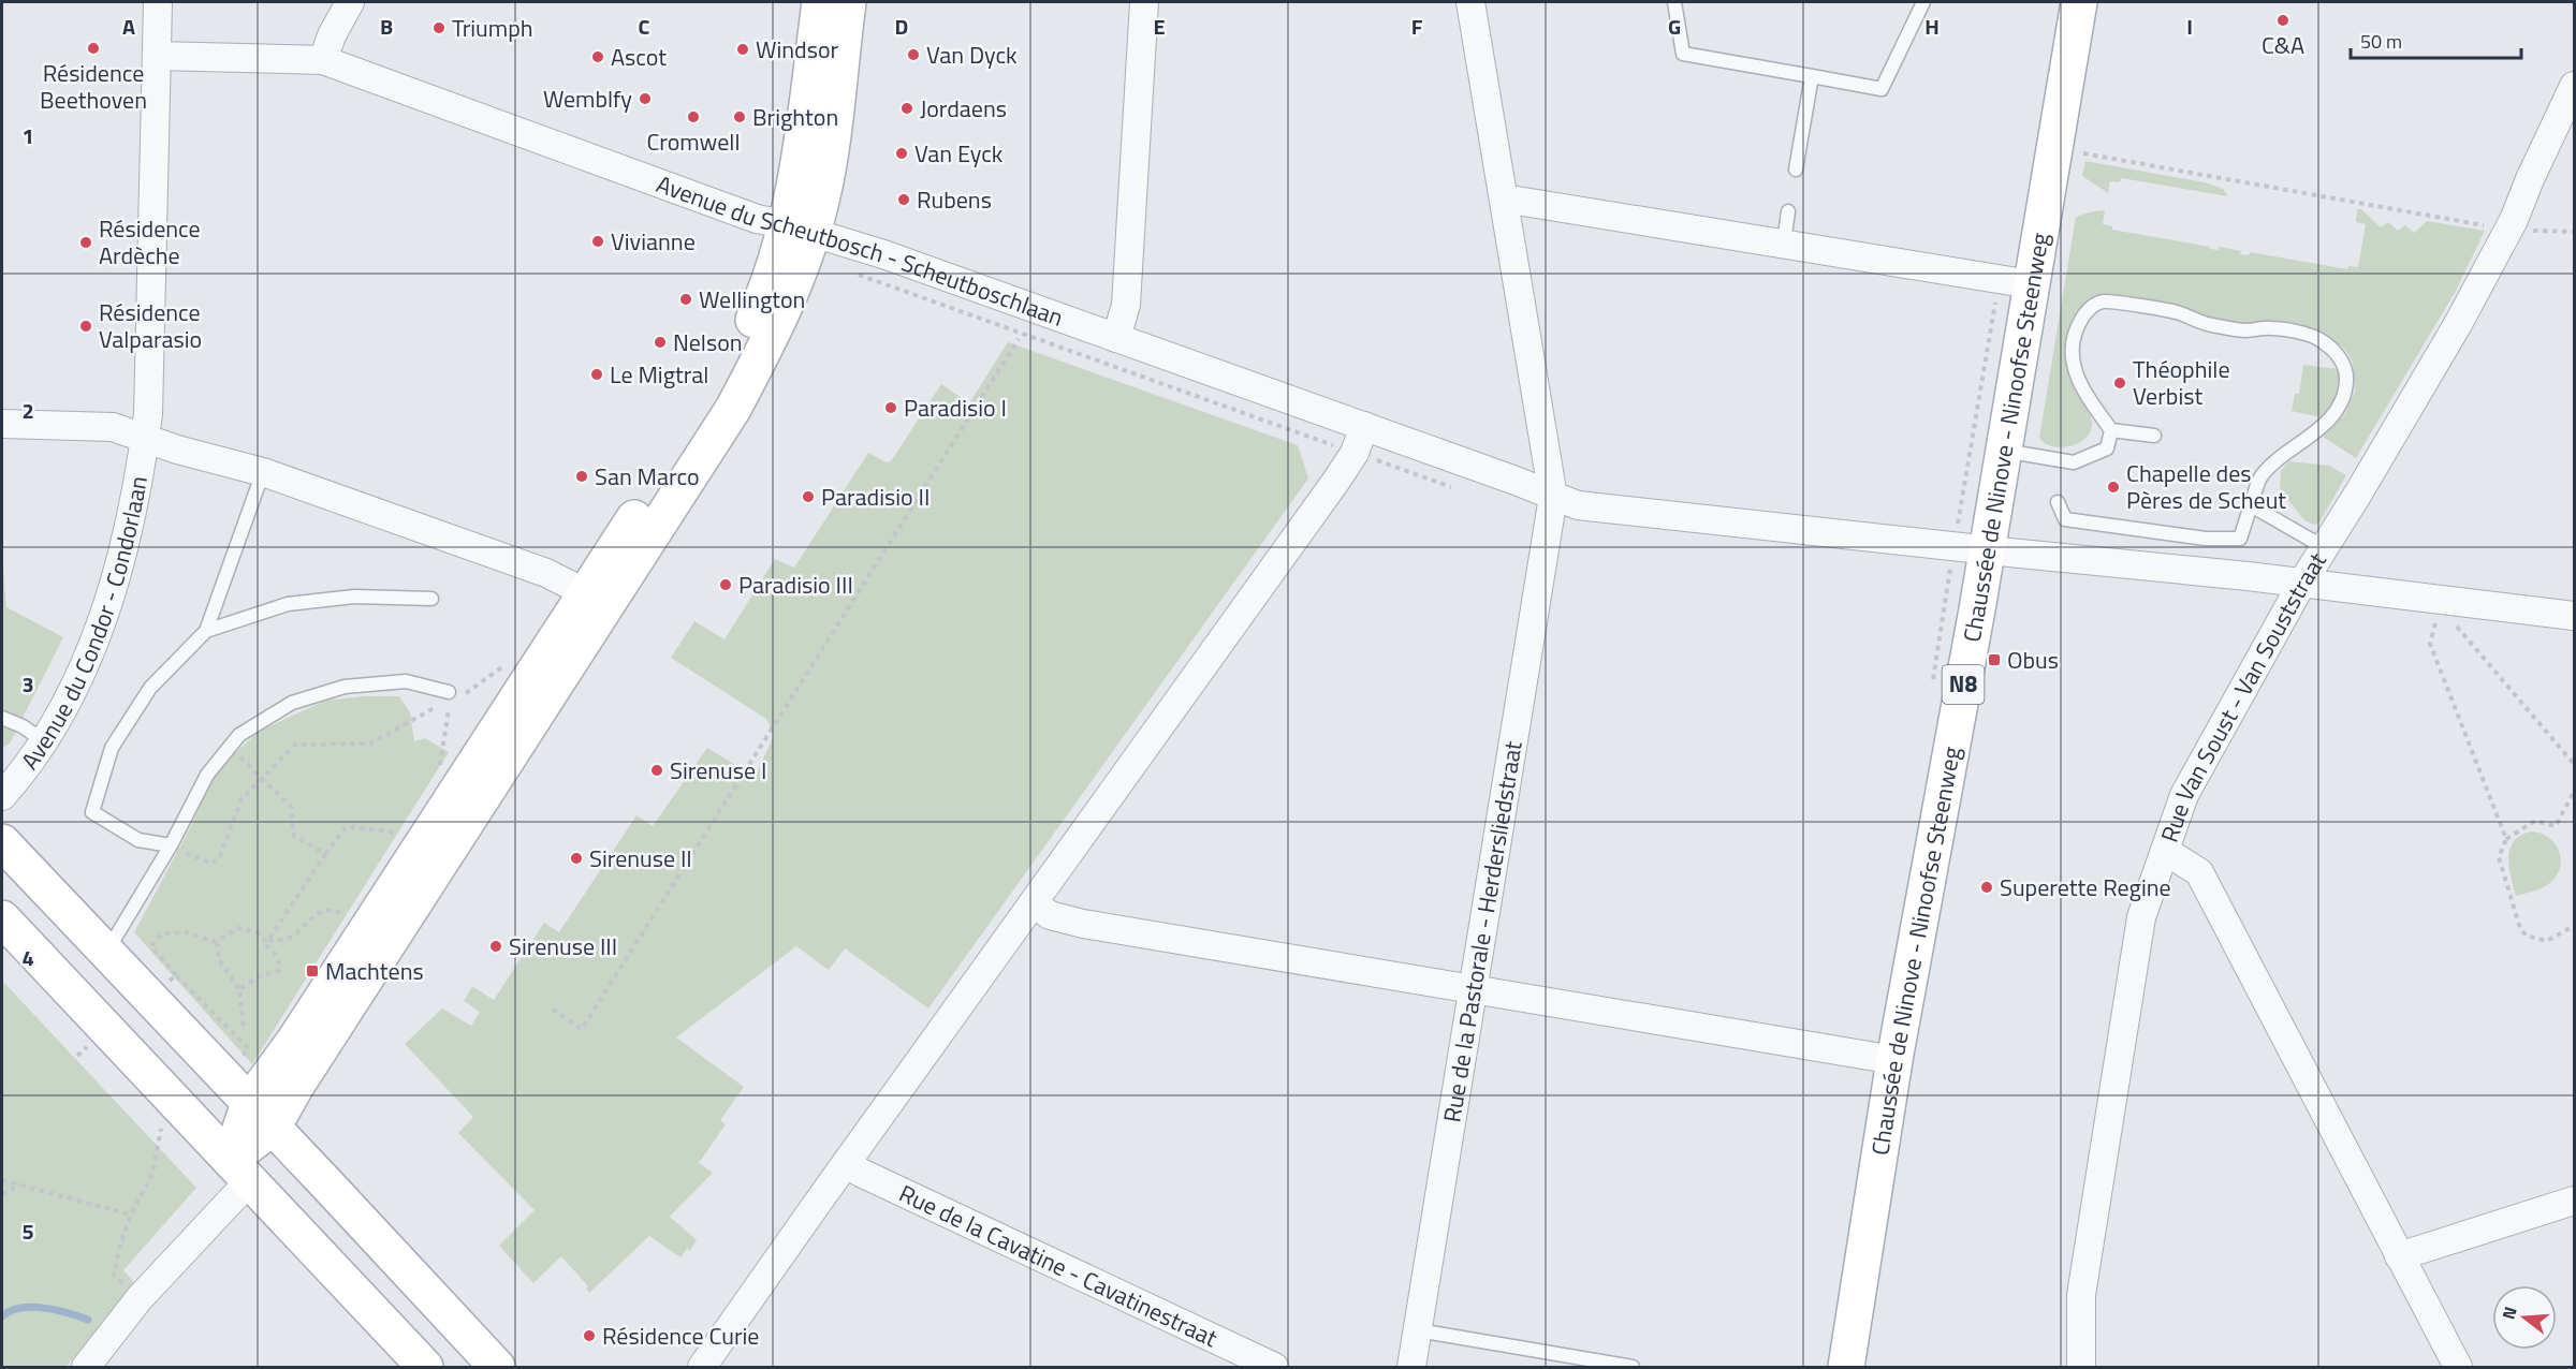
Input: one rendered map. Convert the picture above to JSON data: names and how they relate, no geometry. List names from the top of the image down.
{
  "streets": {
    "main road": ["Chaussée de Ninove - Ninoofse Steenweg", "N8"],
    "street": [
      "Avenue du Scheutbosch - Scheutboschlaan",
      "Avenue du Condor - Condorlaan",
      "Rue Van Soust - Van Souststraat",
      "Rue de la Pastorale - Herdersliedstraat",
      "Rue de la Cavatine - Cavatinestraat"
    ]
  },
  "crossings": [
    ["Avenue du Scheutbosch - Scheutboschlaan", "Chaussée de Ninove - Ninoofse Steenweg"],
    ["Avenue du Scheutbosch - Scheutboschlaan", "Avenue du Condor - Condorlaan"],
    ["Avenue du Scheutbosch - Scheutboschlaan", "Rue Van Soust - Van Souststraat"],
    ["Avenue du Scheutbosch - Scheutboschlaan", "Rue de la Pastorale - Herdersliedstraat"]
  ],
  "places": {
    "other": [
      "C&A",
      "Triumph",
      "Résidence Beethoven",
      "Windsor",
      "Van Dyck",
      "Ascot",
      "Wemblfy",
      "Jordaens",
      "Cromwell",
      "Brighton",
      "Van Eyck",
      "Rubens",
      "Vivianne",
      "Résidence Ardèche",
      "Wellington",
      "Résidence Valparasio",
      "Nelson",
      "Le Migtral",
      "Théophile Verbist",
      "Paradisio I",
      "San Marco",
      "Chapelle des Pères de Scheut",
      "Paradisio II",
      "Paradisio III",
      "Sirenuse I",
      "Sirenuse II",
      "Superette Regine",
      "Sirenuse III",
      "Résidence Curie"
    ],
    "transit": ["Obus", "Machtens"]
  },
  "scale_bar": "50 m",
  "north": "left",
  "grid": {
    "columns": [
      "A",
      "B",
      "C",
      "D",
      "E",
      "F",
      "G",
      "H",
      "I"
    ],
    "rows": [
      "1",
      "2",
      "3",
      "4",
      "5"
    ]
  }
}
